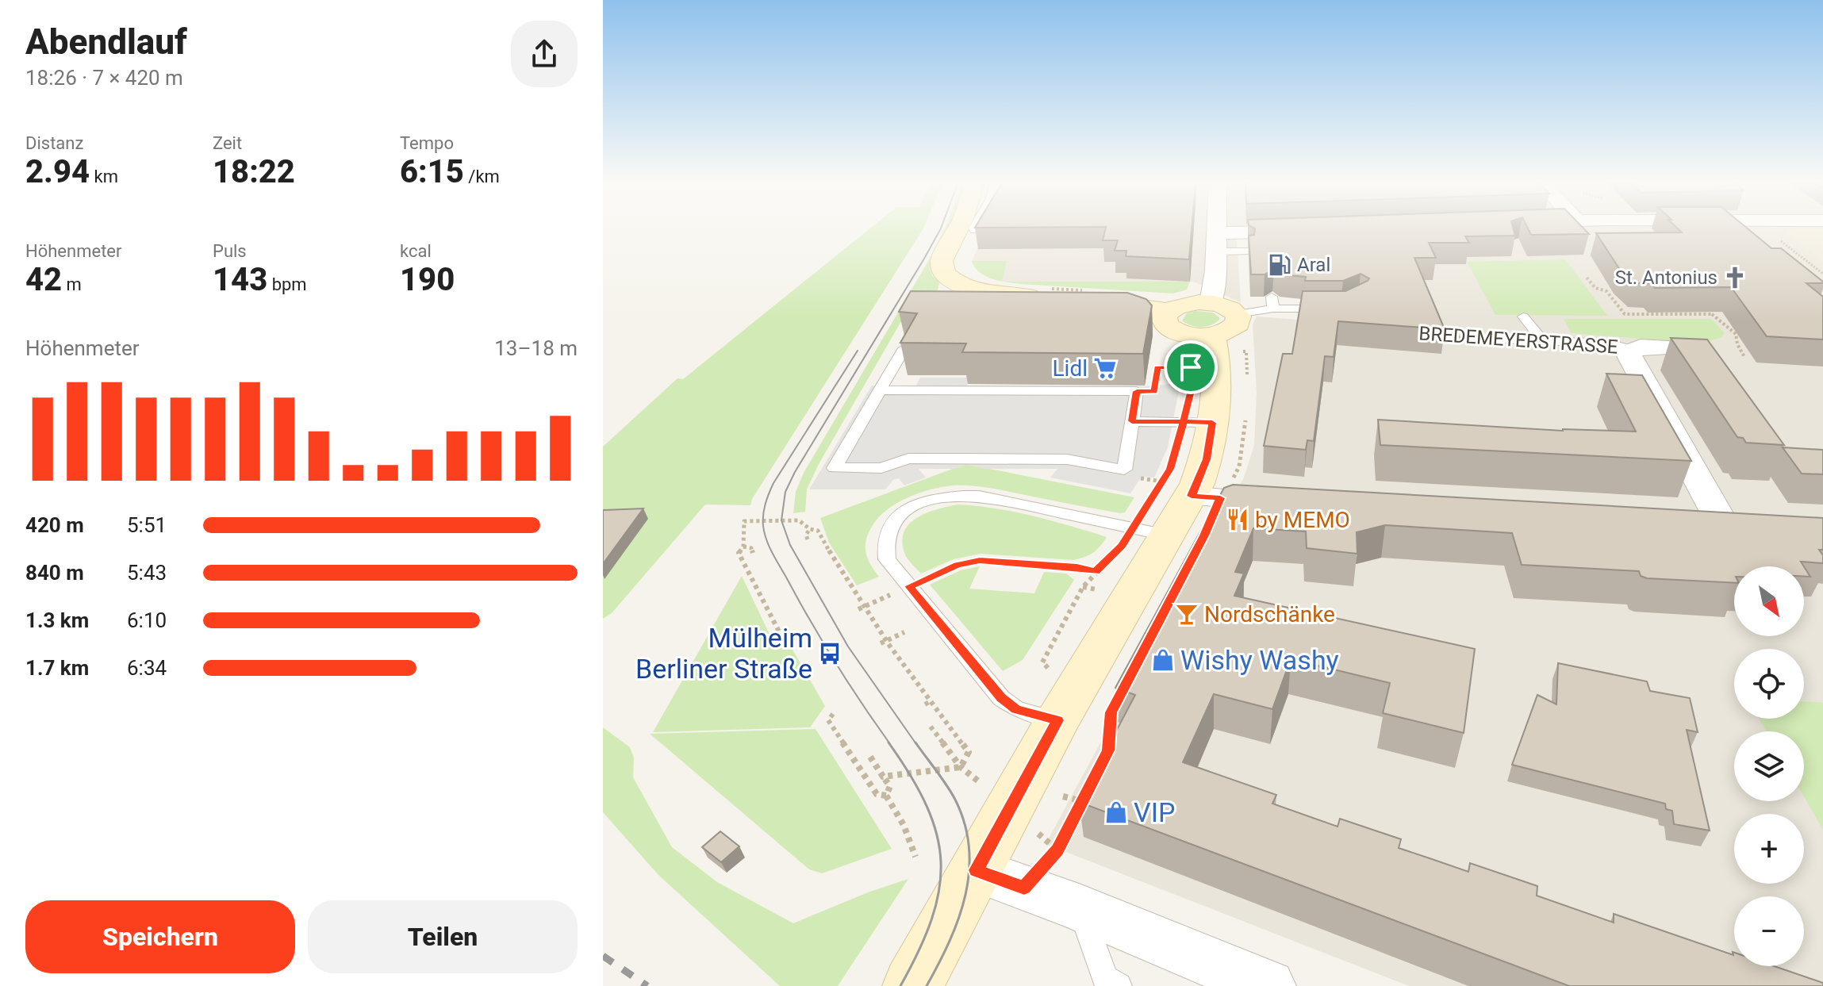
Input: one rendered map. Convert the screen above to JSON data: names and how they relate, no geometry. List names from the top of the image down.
{
  "streets": {
    "lane": ["BREDEMEYERSTRASSE"]
  },
  "places": {
    "fuel station": ["Aral"],
    "church": ["St. Antonius"],
    "supermarket": ["Lidl"],
    "restaurant": ["by MEMO"],
    "bar": ["Nordschänke"],
    "bus stop": ["Mülheim Berliner Straße"],
    "shop": ["Wishy Washy", "VIP"]
  },
  "north": "bottom right",
  "page": {
    "heading": ["Abendlauf", "18:26 · 7 × 420 m"],
    "stats": [
      ["Distanz", "2.94 km"],
      ["Zeit", "18:22"],
      ["Tempo", "6:15 /km"],
      ["Höhenmeter", "42 m"],
      ["Puls", "143 bpm"],
      ["kcal", "190"]
    ],
    "chart": ["Höhenmeter", "13–18 m"],
    "list": [
      {
        "name": "420 m",
        "note": "5:51"
      },
      {
        "name": "840 m",
        "note": "5:43"
      },
      {
        "name": "1.3 km",
        "note": "6:10"
      },
      {
        "name": "1.7 km",
        "note": "6:34"
      }
    ],
    "map_buttons": ["+", "−"],
    "buttons": ["Speichern", "Teilen"]
  }
}
